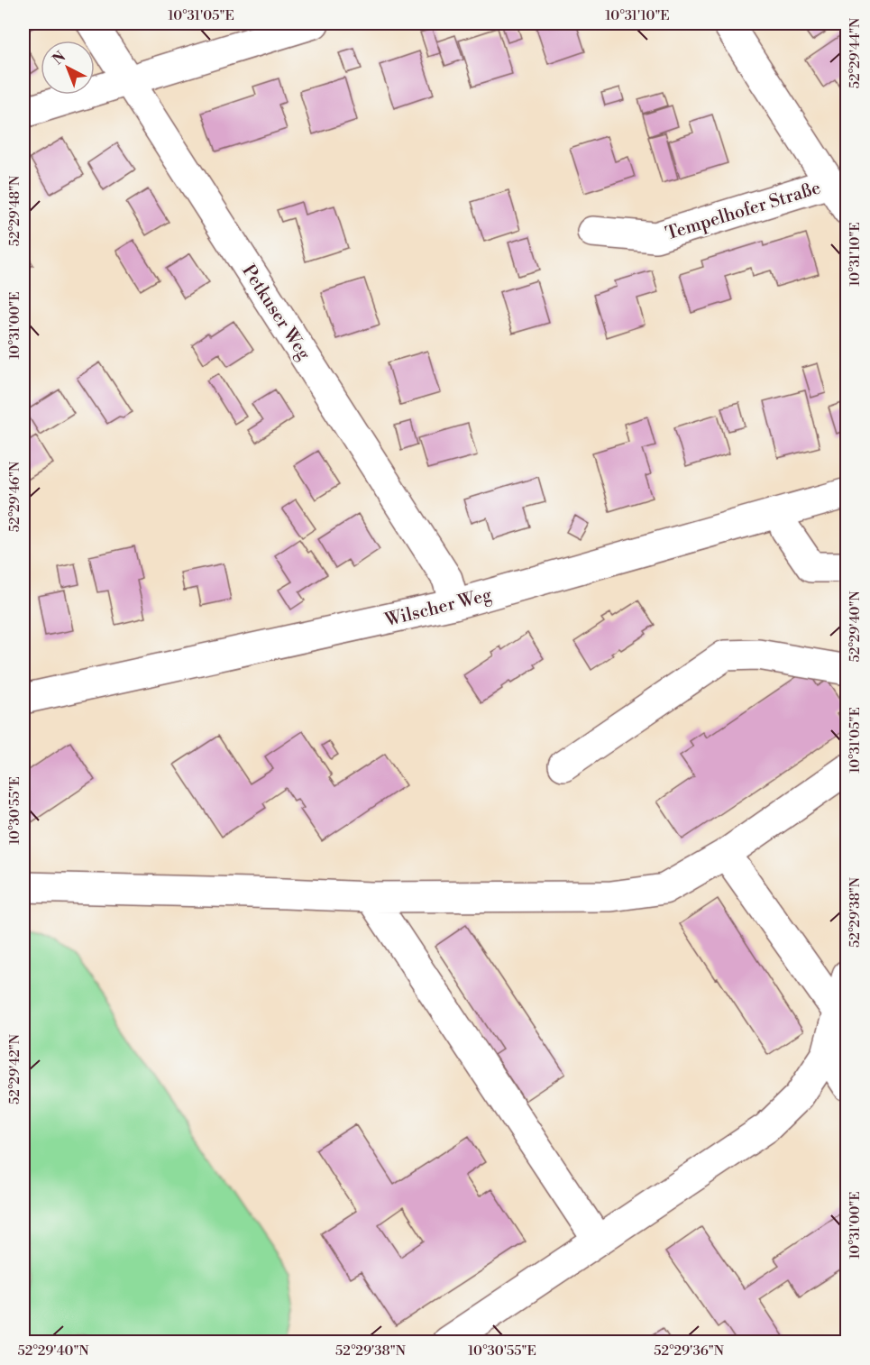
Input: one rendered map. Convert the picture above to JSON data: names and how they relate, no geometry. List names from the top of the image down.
{
  "streets": {
    "street": ["Tempelhofer Straße", "Petkuser Weg", "Wilscher Weg"]
  },
  "crossings": [
    ["Petkuser Weg", "Wilscher Weg"]
  ],
  "north": "top left",
  "coordinates": [
    "10°31'05\"E",
    "10°31'10\"E",
    "52°29'44\"N",
    "52°29'48\"N",
    "10°31'00\"E",
    "52°29'46\"N",
    "52°29'40\"N",
    "10°30'55\"E",
    "52°29'38\"N",
    "52°29'42\"N",
    "52°29'36\"N"
  ]
}
